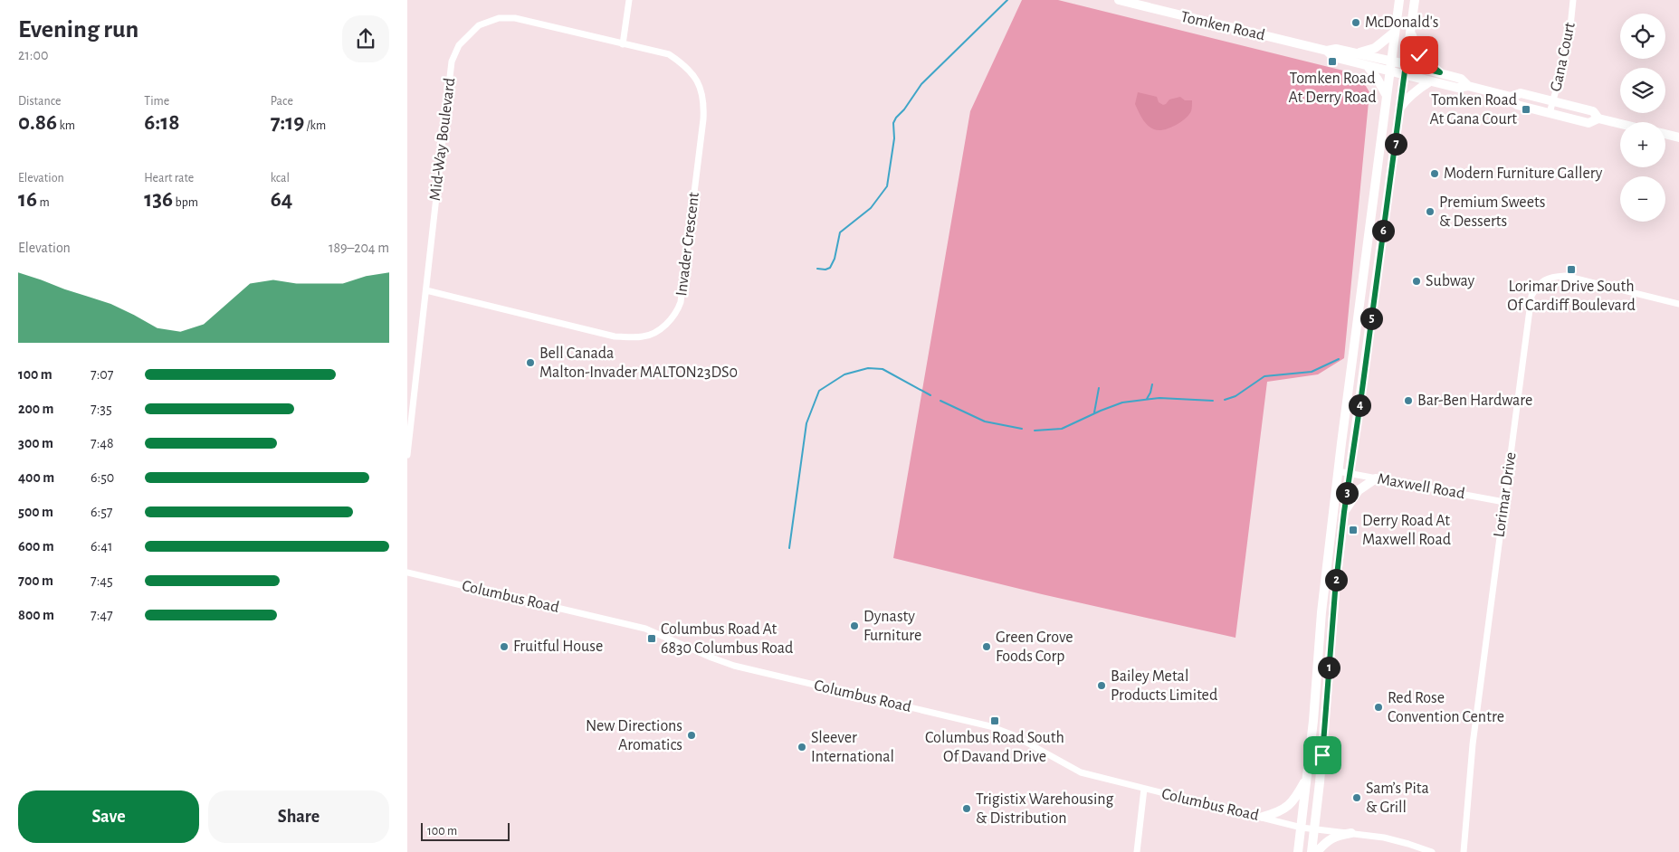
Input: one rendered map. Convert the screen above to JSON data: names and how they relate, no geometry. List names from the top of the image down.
{
  "streets": {
    "main road": ["Tomken Road"],
    "street": [
      "Gana Court",
      "Mid-Way Boulevard",
      "Invader Crescent",
      "Maxwell Road",
      "Lorimar Drive",
      "Columbus Road"
    ]
  },
  "crossings": [
    ["Tomken Road", "Gana Court"],
    ["Mid-Way Boulevard", "Invader Crescent"],
    ["Maxwell Road", "Lorimar Drive"]
  ],
  "places": {
    "other": [
      "McDonald's",
      "Modern Furniture Gallery",
      "Premium Sweets & Desserts",
      "Subway",
      "Bell Canada Malton-Invader MALTON23DS0",
      "Bar-Ben Hardware",
      "Dynasty Furniture",
      "Fruitful House",
      "Green Grove Foods Corp",
      "Bailey Metal Products Limited",
      "Red Rose Convention Centre",
      "New Directions Aromatics",
      "Sleever International",
      "Sam’s Pita & Grill",
      "Trigistix Warehousing & Distribution"
    ],
    "transit": [
      "Tomken Road At Derry Road",
      "Tomken Road At Gana Court",
      "Lorimar Drive South Of Cardiff Boulevard",
      "Derry Road At Maxwell Road",
      "Columbus Road At 6830 Columbus Road",
      "Columbus Road South Of Davand Drive"
    ]
  },
  "scale_bar": "100 m",
  "page": {
    "heading": ["Evening run", "21:00"],
    "map_buttons": ["+", "−"],
    "stats": [
      ["Distance", "0.86 km"],
      ["Time", "6:18"],
      ["Pace", "7:19 /km"],
      ["Elevation", "16 m"],
      ["Heart rate", "136 bpm"],
      ["kcal", "64"]
    ],
    "pins": [
      "7",
      "6",
      "5",
      "4",
      "3",
      "2",
      "1"
    ],
    "chart": ["Elevation", "189–204 m"],
    "list": [
      {
        "name": "100 m",
        "note": "7:07"
      },
      {
        "name": "200 m",
        "note": "7:35"
      },
      {
        "name": "300 m",
        "note": "7:48"
      },
      {
        "name": "400 m",
        "note": "6:50"
      },
      {
        "name": "500 m",
        "note": "6:57"
      },
      {
        "name": "600 m",
        "note": "6:41"
      },
      {
        "name": "700 m",
        "note": "7:45"
      },
      {
        "name": "800 m",
        "note": "7:47"
      }
    ],
    "buttons": ["Save", "Share"],
    "scale": "100 m"
  }
}
